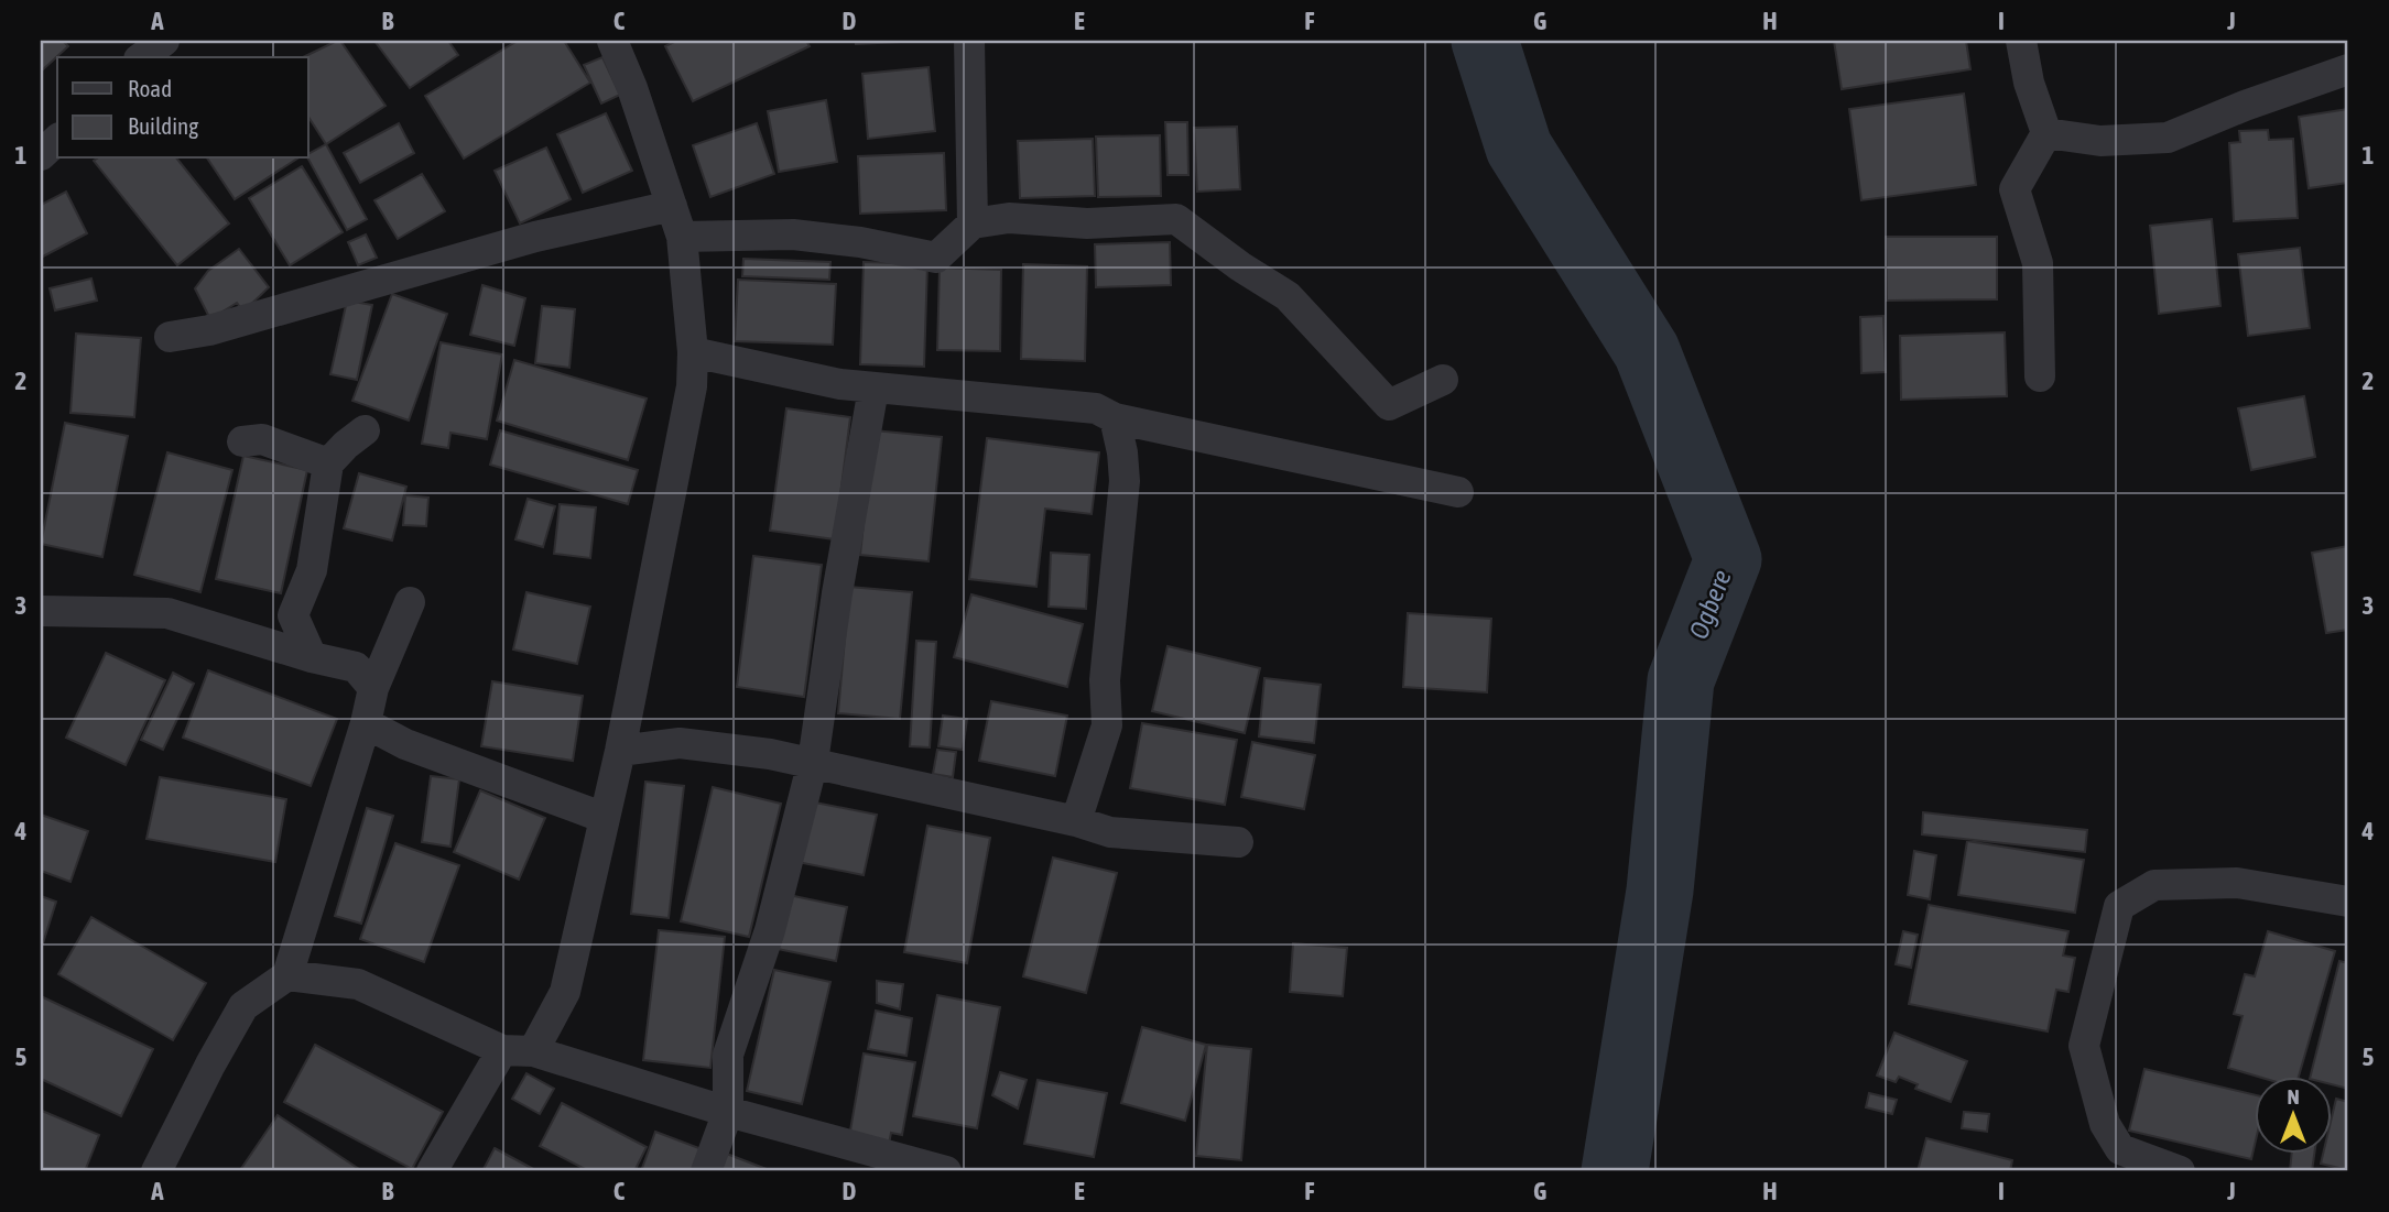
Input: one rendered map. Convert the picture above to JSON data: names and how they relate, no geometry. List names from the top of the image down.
{
  "water": ["Ogbere"],
  "legend": ["Road", "Building"],
  "north": "top",
  "grid": {
    "columns": [
      "A",
      "B",
      "C",
      "D",
      "E",
      "F",
      "G",
      "H",
      "I",
      "J"
    ],
    "rows": [
      "1",
      "2",
      "3",
      "4",
      "5"
    ]
  }
}
